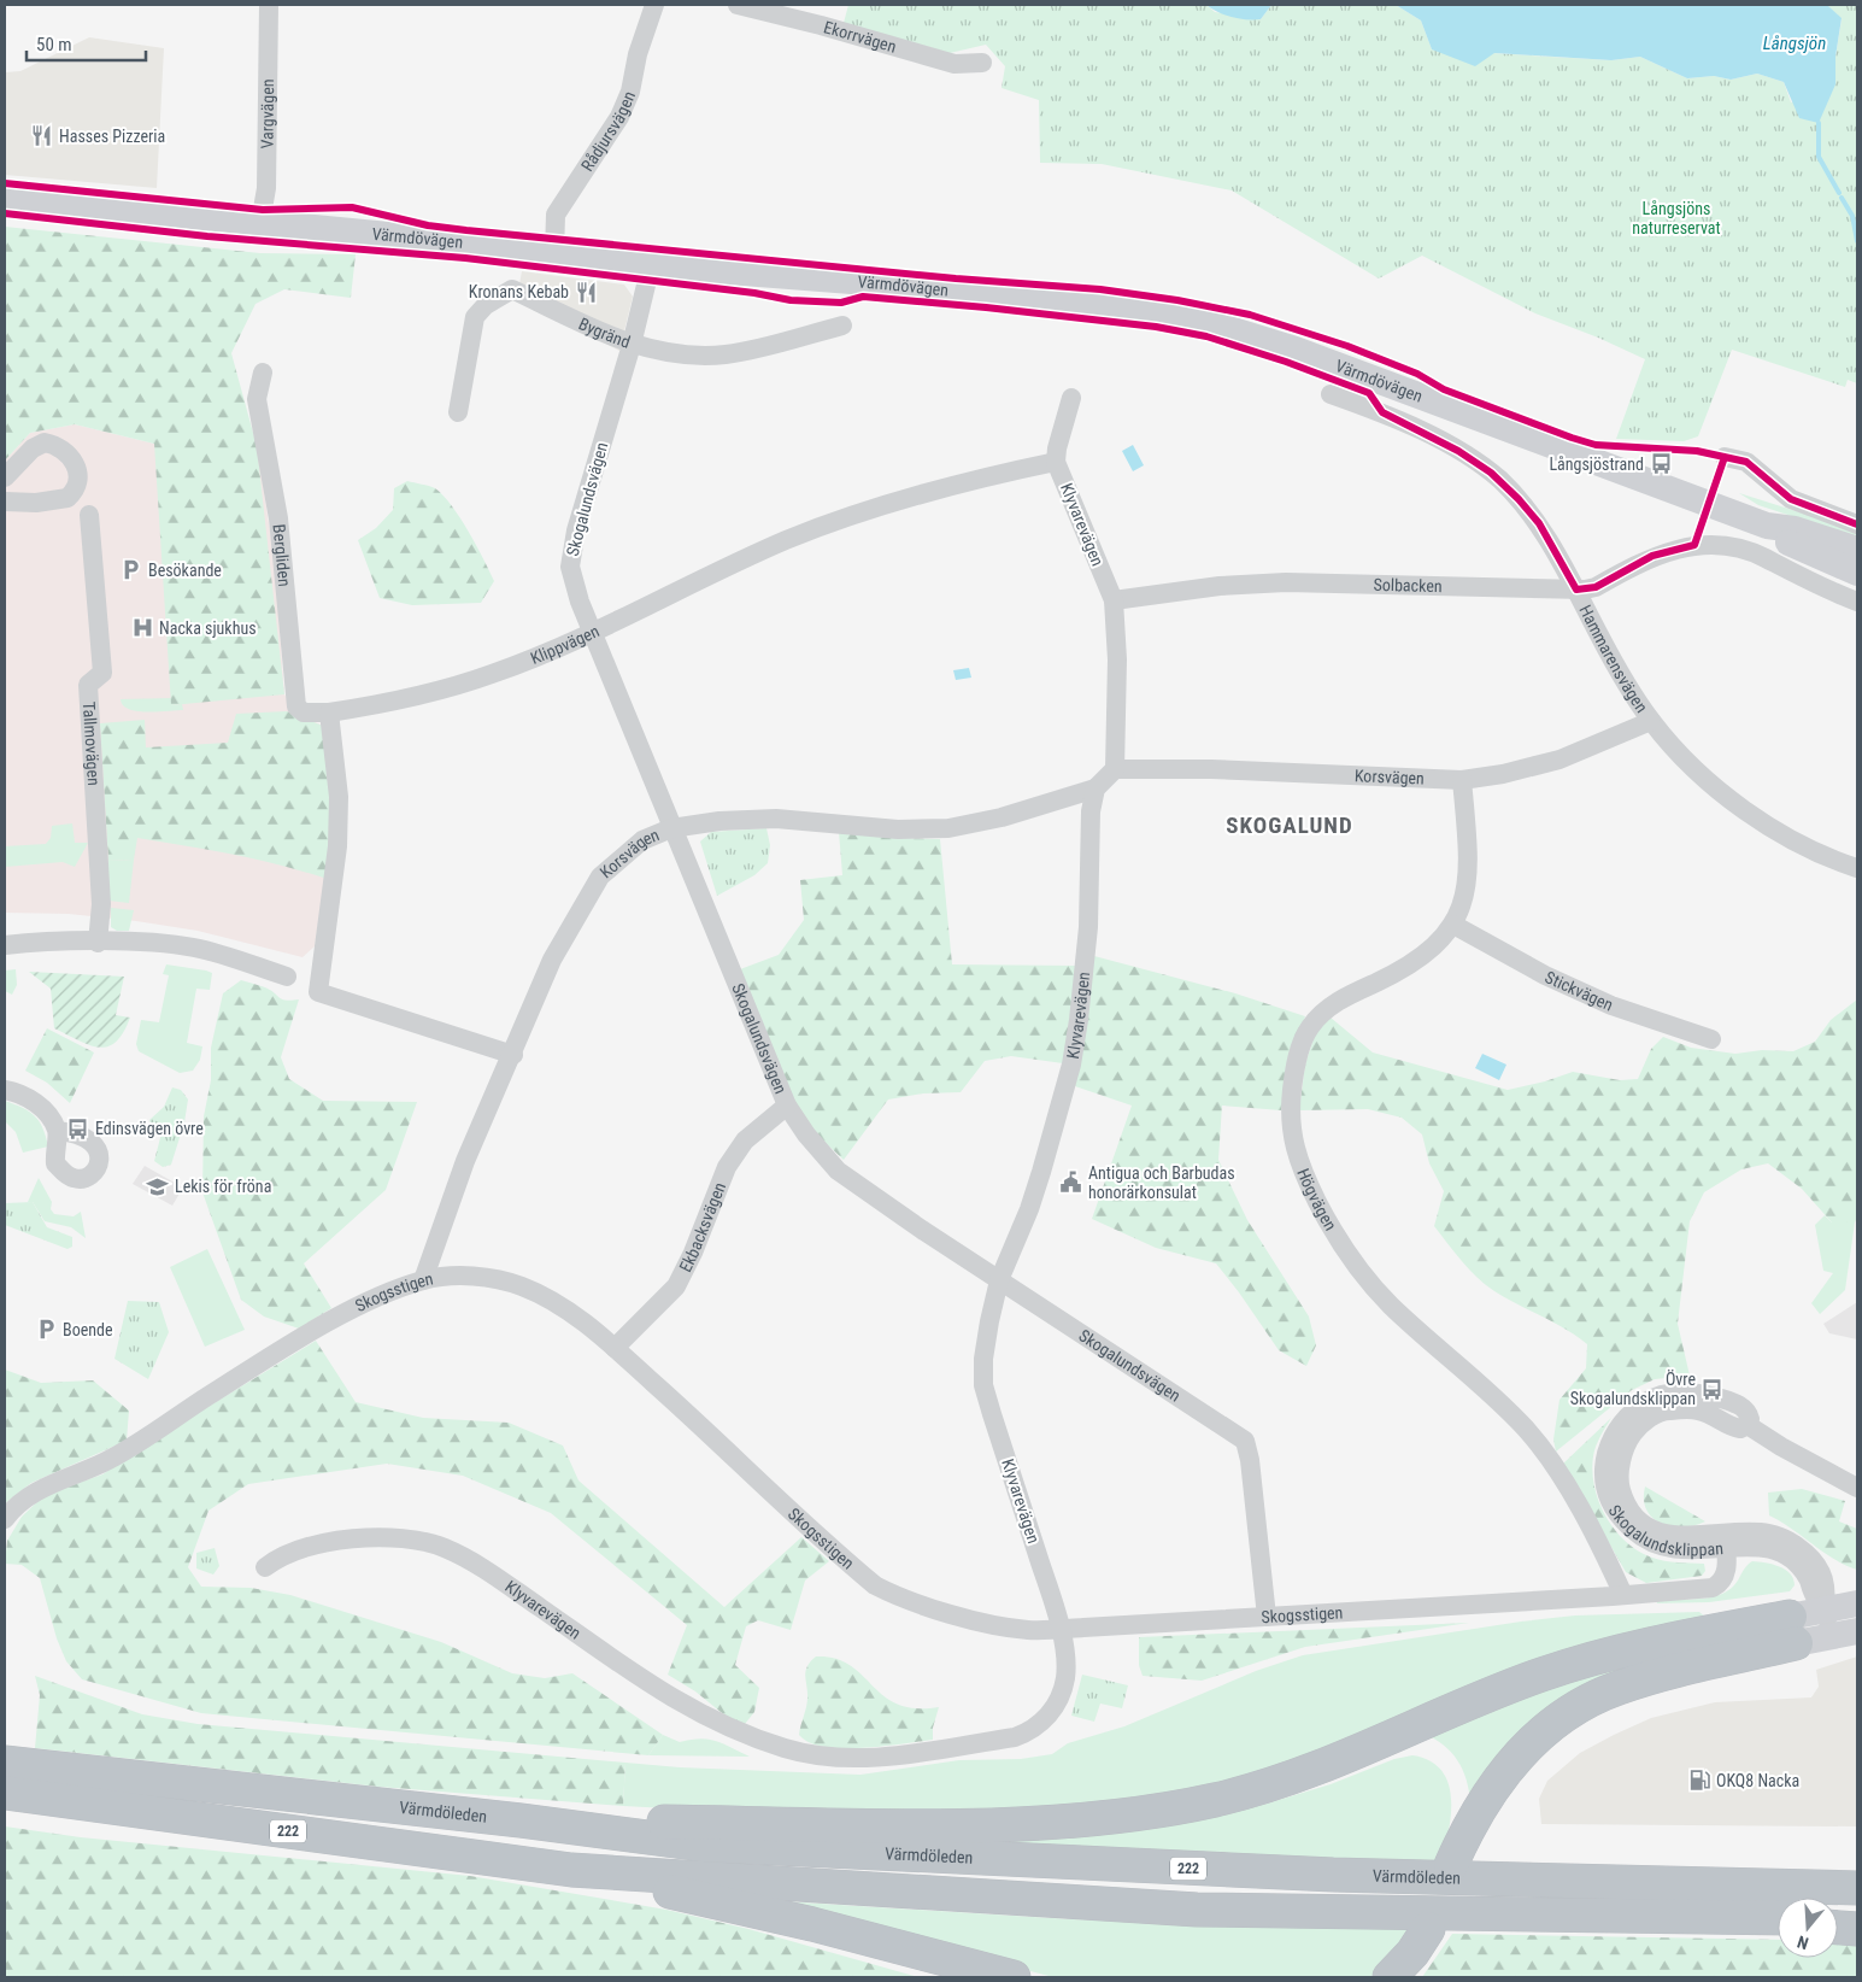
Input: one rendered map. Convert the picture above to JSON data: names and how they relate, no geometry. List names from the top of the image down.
{
  "streets": {
    "highway": ["Värmdöleden", "222"],
    "main road": ["Värmdövägen"],
    "street": [
      "Ekorrvägen",
      "Vargvägen",
      "Rådjursvägen",
      "Bygränd",
      "Skogalundsvägen",
      "Klyvarevägen",
      "Bergliden",
      "Solbacken",
      "Klippvägen",
      "Hammarensvägen",
      "Tallmovägen",
      "Korsvägen",
      "Stickvägen",
      "Högvägen",
      "Ekbacksvägen",
      "Skogsstigen",
      "Skogalundsklippan"
    ]
  },
  "crossings": [
    ["Vargvägen", "Värmdövägen"],
    ["Rådjursvägen", "Värmdövägen"],
    ["Värmdövägen", "Skogalundsvägen"],
    ["Bygränd", "Skogalundsvägen"],
    ["Skogalundsvägen", "Klyvarevägen"],
    ["Skogalundsvägen", "Klippvägen"],
    ["Skogalundsvägen", "Korsvägen"],
    ["Skogalundsvägen", "Ekbacksvägen"],
    ["Skogalundsvägen", "Skogsstigen"],
    ["Klyvarevägen", "Solbacken"],
    ["Klyvarevägen", "Klippvägen"],
    ["Klyvarevägen", "Korsvägen"],
    ["Klyvarevägen", "Skogsstigen"],
    ["Bergliden", "Klippvägen"],
    ["Solbacken", "Hammarensvägen"],
    ["Hammarensvägen", "Korsvägen"],
    ["Korsvägen", "Högvägen"],
    ["Korsvägen", "Skogsstigen"],
    ["Stickvägen", "Högvägen"],
    ["Högvägen", "Skogsstigen"],
    ["Ekbacksvägen", "Skogsstigen"],
    ["Skogsstigen", "Skogalundsklippan"]
  ],
  "districts": ["SKOGALUND"],
  "water": ["Långsjön"],
  "parks": ["Långsjöns naturreservat"],
  "places": {
    "restaurant": ["Hasses Pizzeria", "Kronans Kebab"],
    "bus stop": ["Långsjöstrand", "Edinsvägen övre", "Övre Skogalundsklippan"],
    "parking": ["Besökande", "Boende"],
    "hospital": ["Nacka sjukhus"],
    "public building": ["Antigua och Barbudas honorärkonsulat"],
    "school or university": ["Lekis för fröna"],
    "fuel station": ["OKQ8 Nacka"]
  },
  "scale_bar": "50 m",
  "north": "bottom"
}
